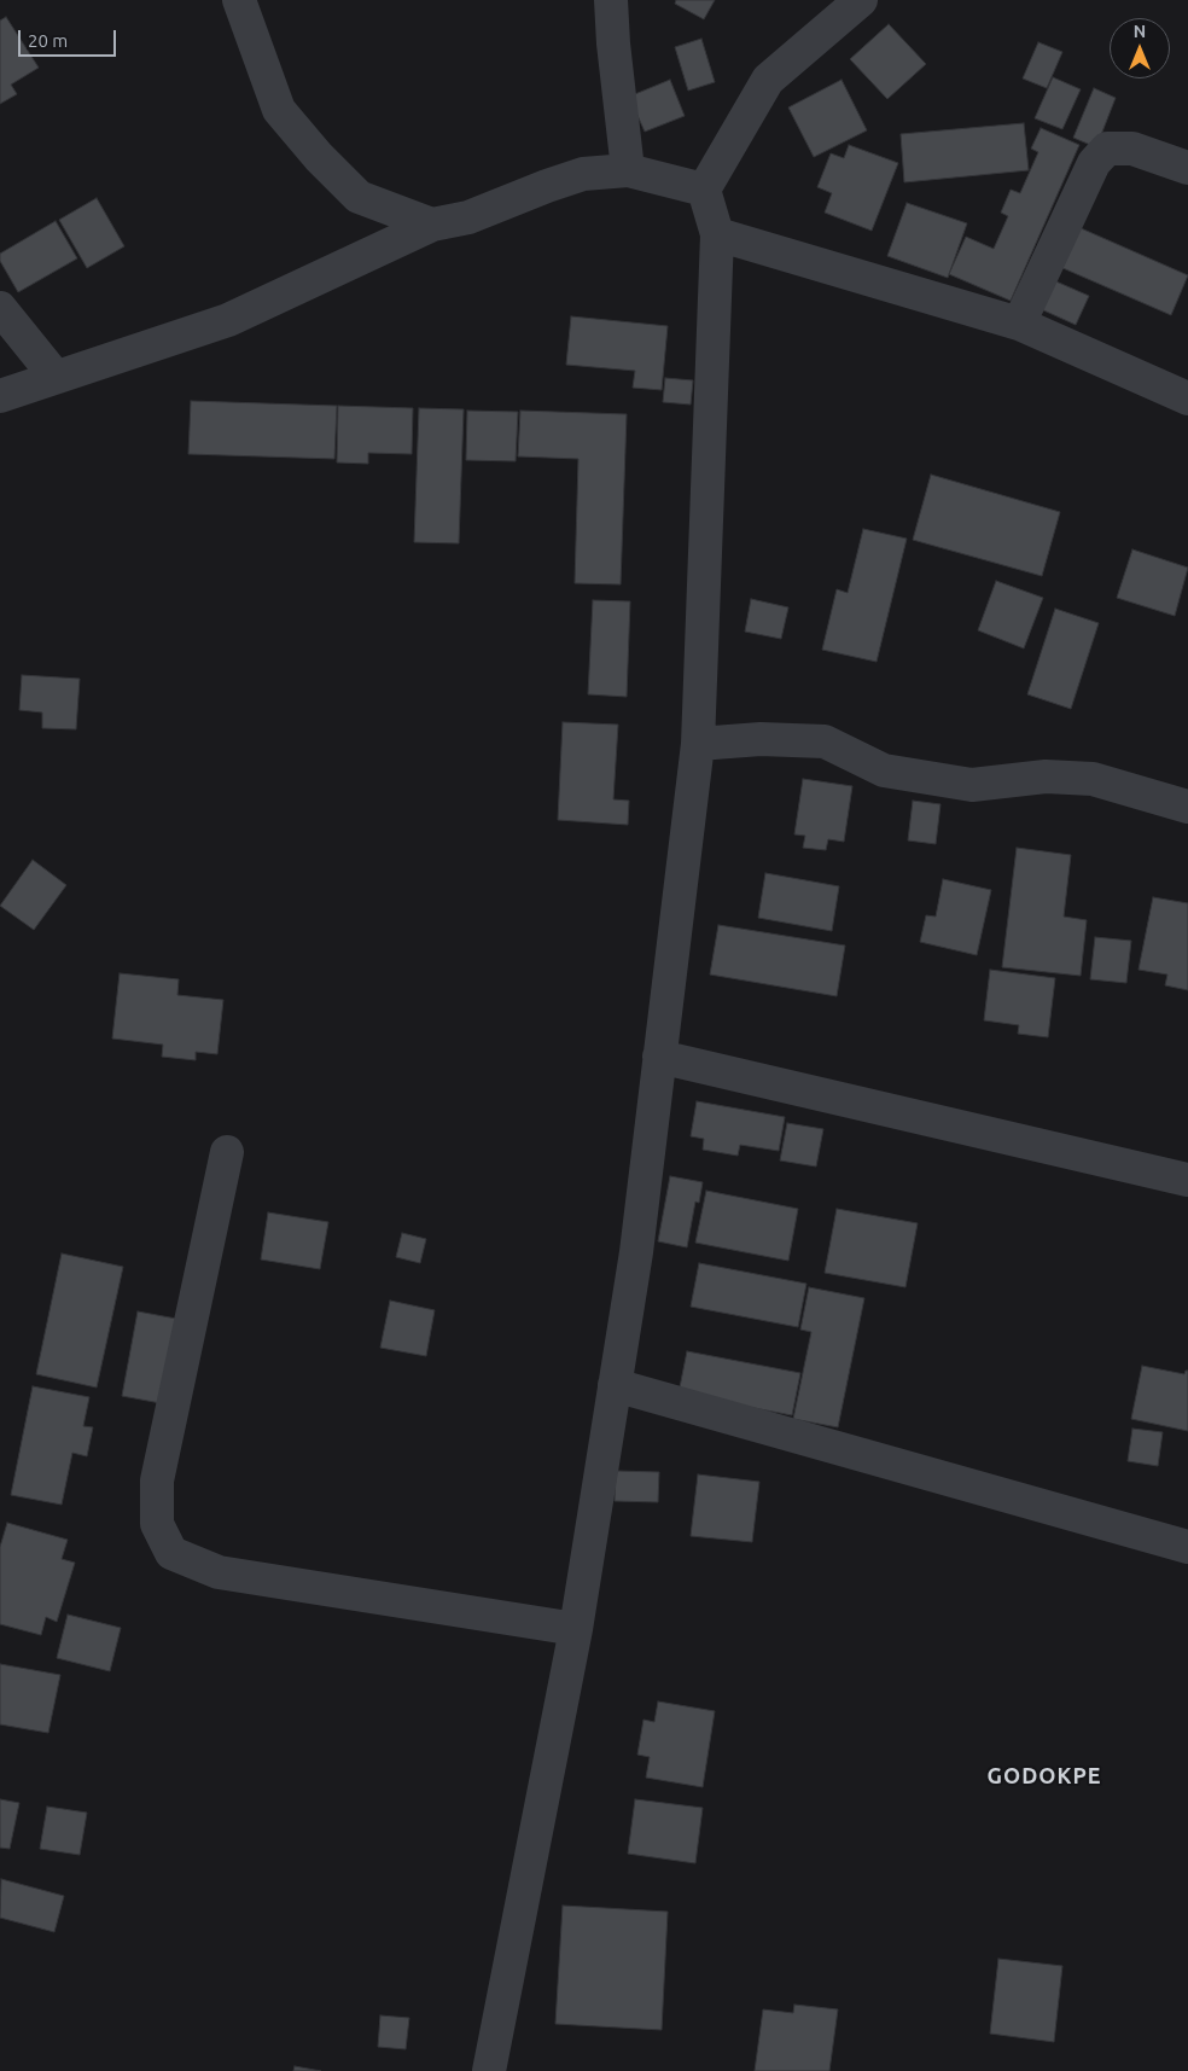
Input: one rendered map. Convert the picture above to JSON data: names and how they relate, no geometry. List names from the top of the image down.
{
  "districts": ["GODOKPE"],
  "scale_bar": "20 m",
  "north": "top"
}
